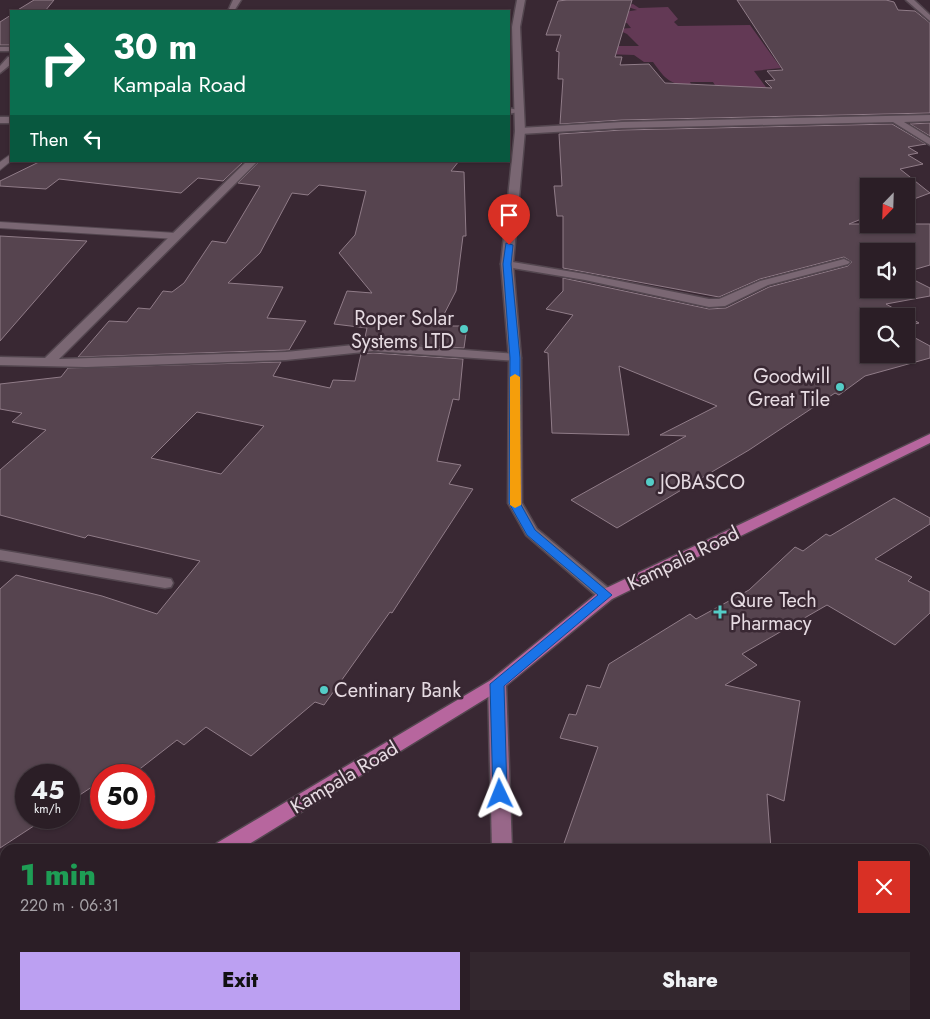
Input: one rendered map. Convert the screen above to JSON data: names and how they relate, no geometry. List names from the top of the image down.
{
  "streets": {
    "main road": ["Kampala Road"]
  },
  "places": {
    "other": [
      "Roper Solar Systems LTD",
      "Goodwill Great Tile",
      "JOBASCO",
      "Centinary Bank"
    ],
    "health": ["Qure Tech Pharmacy"]
  },
  "north": "bottom left",
  "page": {
    "turn": ["30 m", "Kampala Road"],
    "then": "Then",
    "speed": "45 km/h",
    "limit": "50",
    "heading": ["1 min", "220 m · 06:31"],
    "buttons": ["Exit", "Share"]
  }
}
